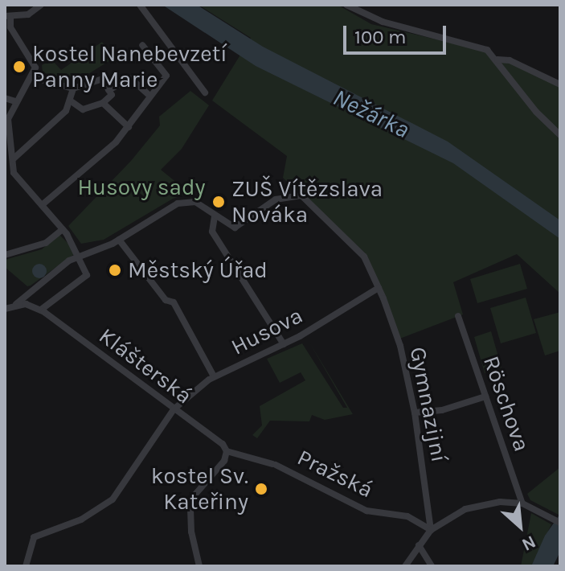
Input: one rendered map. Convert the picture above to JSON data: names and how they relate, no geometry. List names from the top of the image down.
{
  "streets": {
    "street": [
      "Husova",
      "Klášterská",
      "Röschova",
      "Gymnazijní",
      "Pražská"
    ]
  },
  "crossings": [
    ["Husova", "Klášterská"],
    ["Husova", "Gymnazijní"],
    ["Klášterská", "Pražská"],
    ["Gymnazijní", "Pražská"]
  ],
  "water": ["Nežárka"],
  "parks": ["Husovy sady"],
  "places": [
    "kostel Nanebevzetí Panny Marie",
    "ZUŠ Vítězslava Nováka",
    "Městský Úřad",
    "kostel Sv. Kateřiny"
  ],
  "scale_bar": "100 m",
  "north": "bottom right"
}
